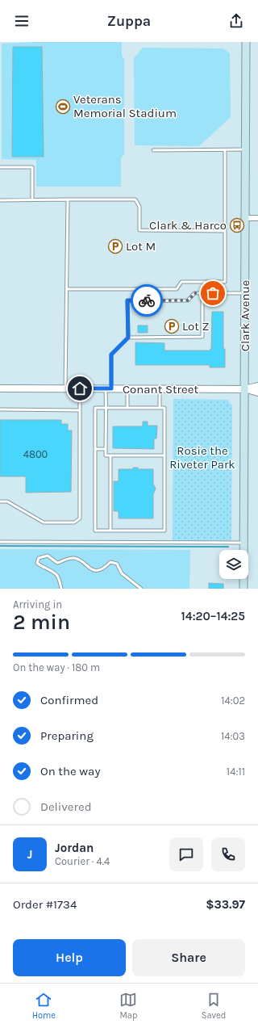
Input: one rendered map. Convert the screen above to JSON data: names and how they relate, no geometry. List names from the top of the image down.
{
  "streets": {
    "main road": ["Clark Avenue"],
    "street": ["Conant Street"]
  },
  "crossings": [
    ["Clark Avenue", "Conant Street"]
  ],
  "parks": ["Rosie the Riveter Park"],
  "places": {
    "sports": ["Veterans Memorial Stadium"],
    "bus stop": ["Clark & Harco"],
    "parking": ["Lot M", "Lot Z"]
  },
  "house_numbers": ["4800"],
  "page": {
    "header": "Zuppa",
    "heading": ["2 min", "Arriving in", "14:20–14:25"],
    "panel": [
      "Jordan",
      "Courier · 4.4",
      "Order #1734",
      "$33.97"
    ],
    "bar": "On the way · 180 m",
    "list": [
      ["Confirmed", "14:02"],
      ["Preparing", "14:03"],
      ["On the way", "14:11"],
      "Delivered"
    ],
    "round": "J",
    "buttons": ["Help", "Share"],
    "tabs": ["Home", "Map", "Saved"]
  }
}
